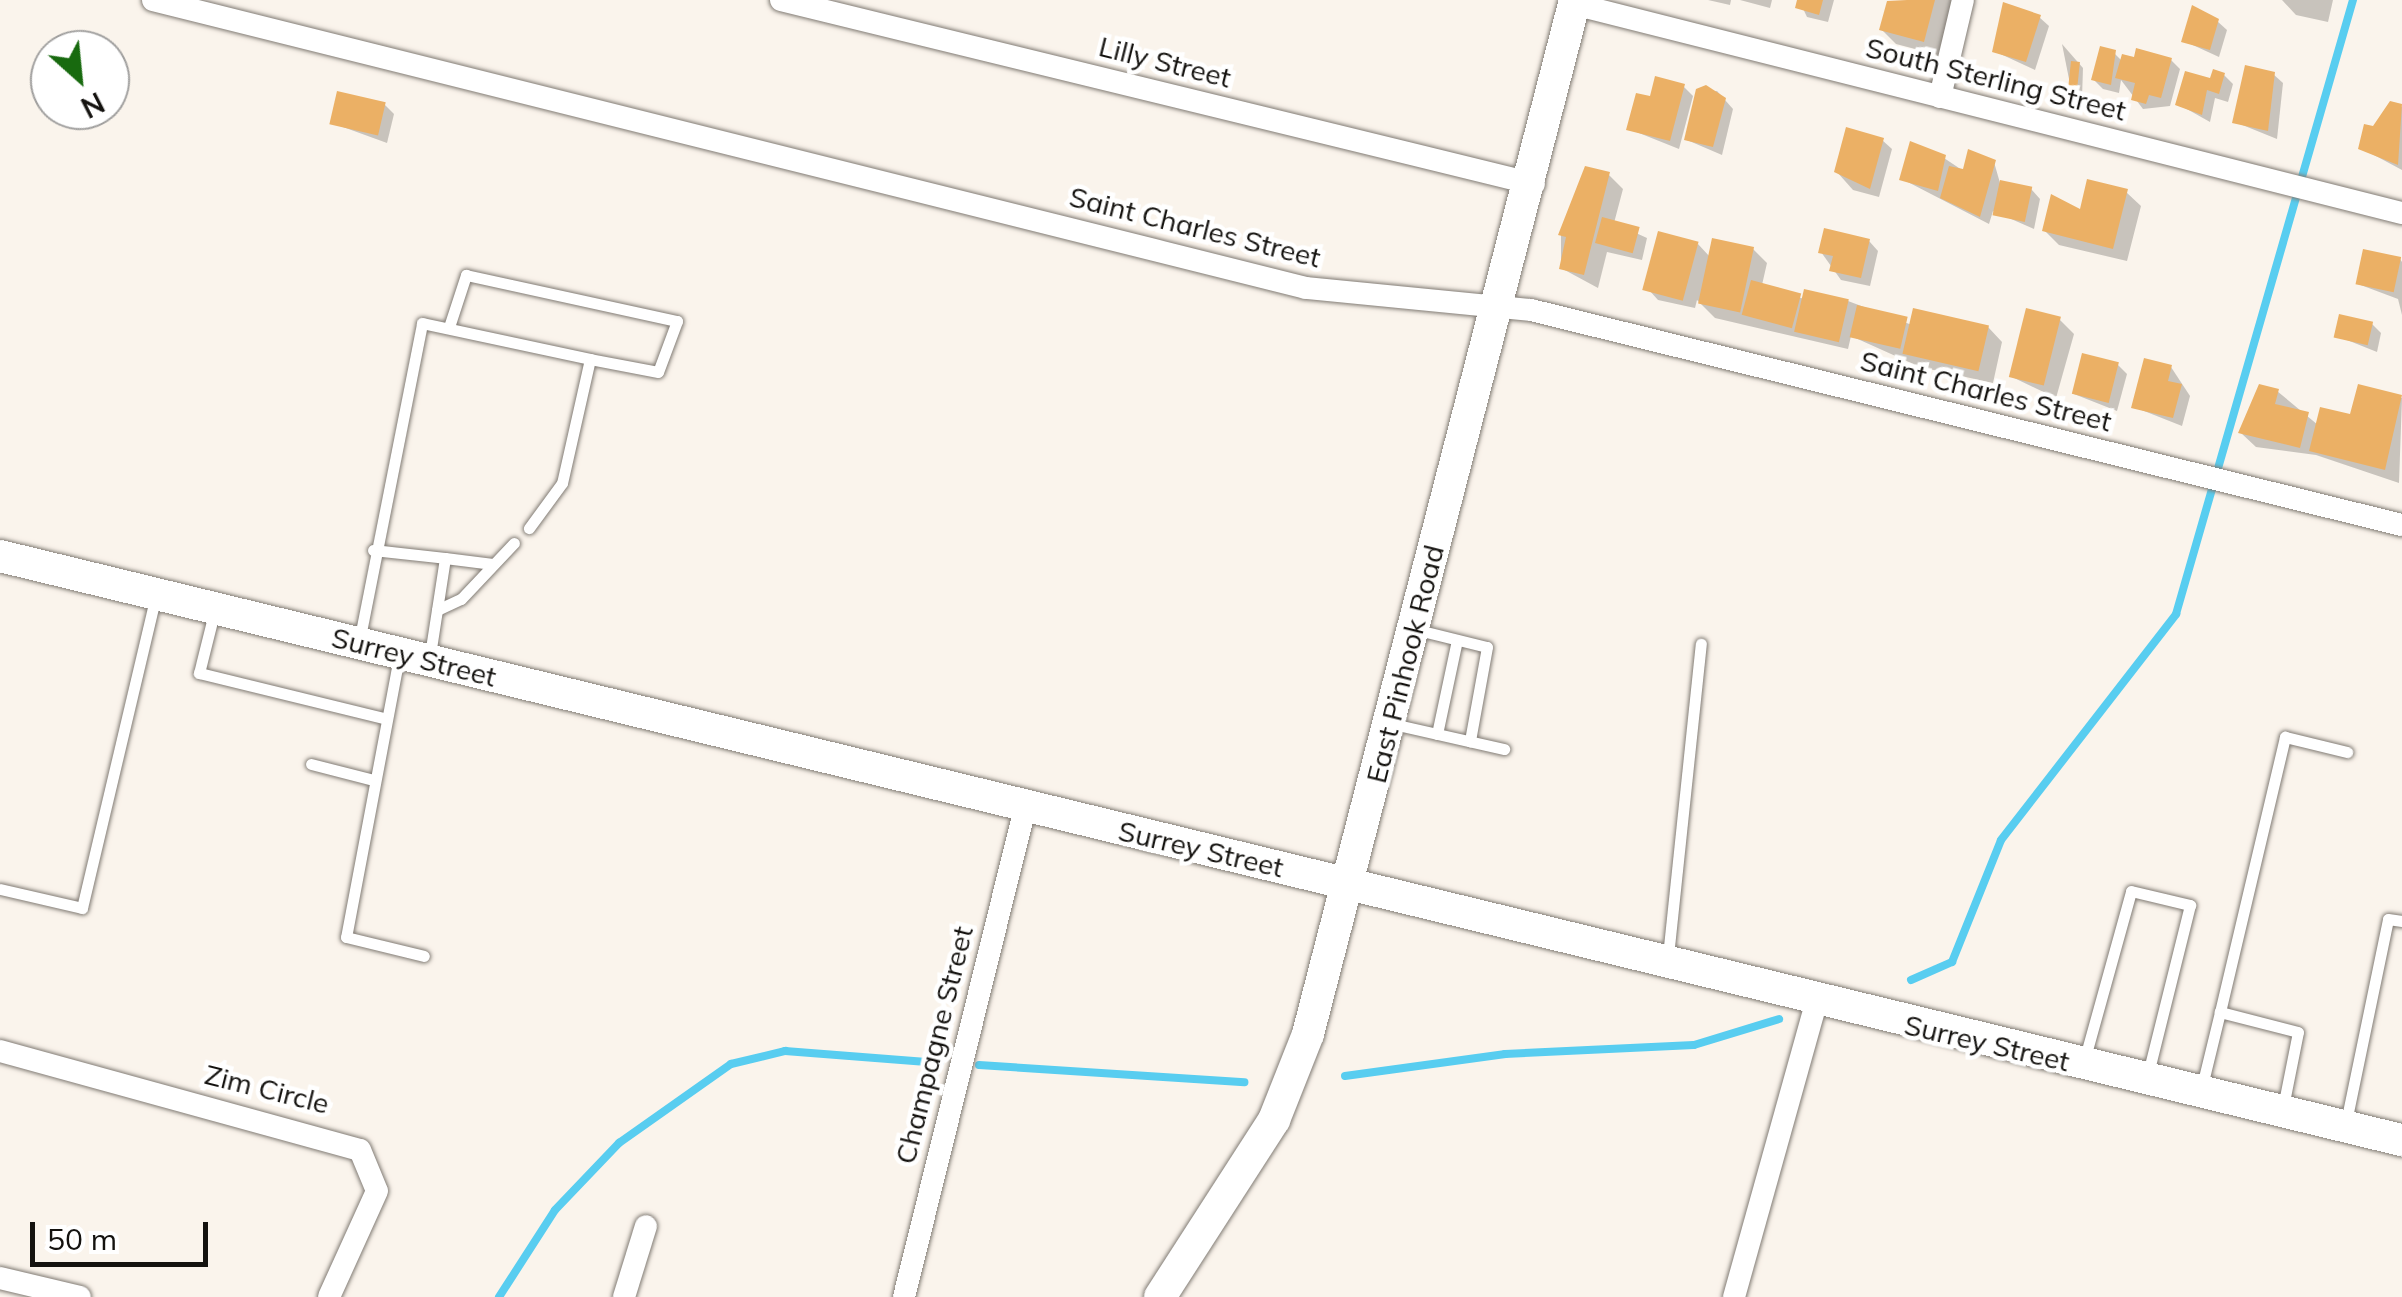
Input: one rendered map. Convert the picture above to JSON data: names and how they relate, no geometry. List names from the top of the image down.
{
  "streets": {
    "street": [
      "Lilly Street",
      "South Sterling Street",
      "Saint Charles Street",
      "Surrey Street",
      "East Pinhook Road",
      "Champagne Street",
      "Zim Circle"
    ]
  },
  "crossings": [
    ["Lilly Street", "East Pinhook Road"],
    ["South Sterling Street", "East Pinhook Road"],
    ["Saint Charles Street", "East Pinhook Road"],
    ["Surrey Street", "East Pinhook Road"],
    ["Surrey Street", "Champagne Street"]
  ],
  "scale_bar": "50 m",
  "north": "bottom right"
}
